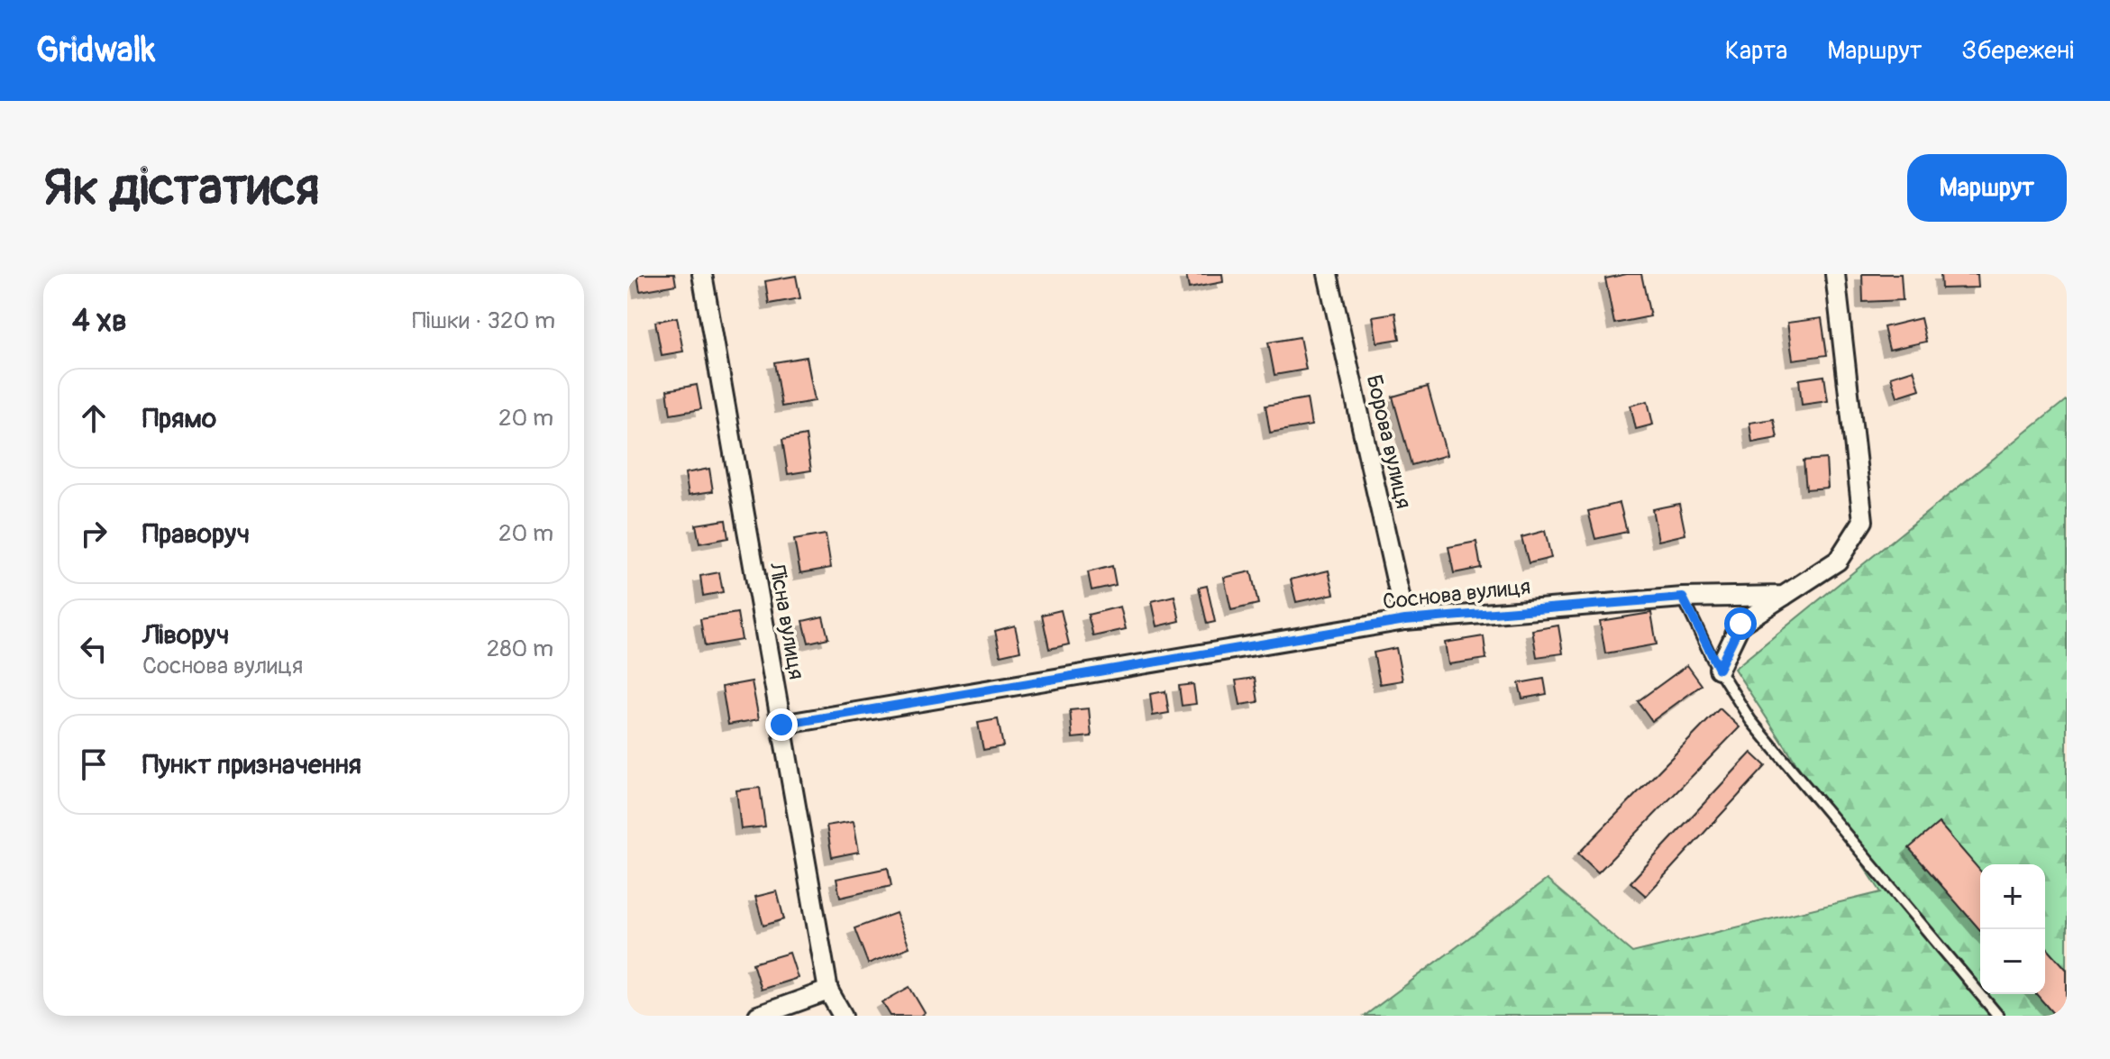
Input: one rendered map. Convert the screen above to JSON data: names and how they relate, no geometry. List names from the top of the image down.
{
  "streets": {
    "street": ["Борова вулиця", "Соснова вулиця", "Лісна вулиця"]
  },
  "crossings": [
    ["Борова вулиця", "Соснова вулиця"],
    ["Соснова вулиця", "Лісна вулиця"]
  ],
  "page": {
    "header": "Gridwalk",
    "nav": ["Карта", "Маршрут", "Збережені"],
    "buttons": "Маршрут",
    "title": "Як дістатися",
    "heading": ["4 хв", "Пішки · 320 m"],
    "list": [
      ["Прямо", "20 m"],
      ["Праворуч", "20 m"],
      ["Ліворуч", "Соснова вулиця", "280 m"],
      "Пункт призначення"
    ],
    "map_buttons": ["+", "−"]
  }
}
